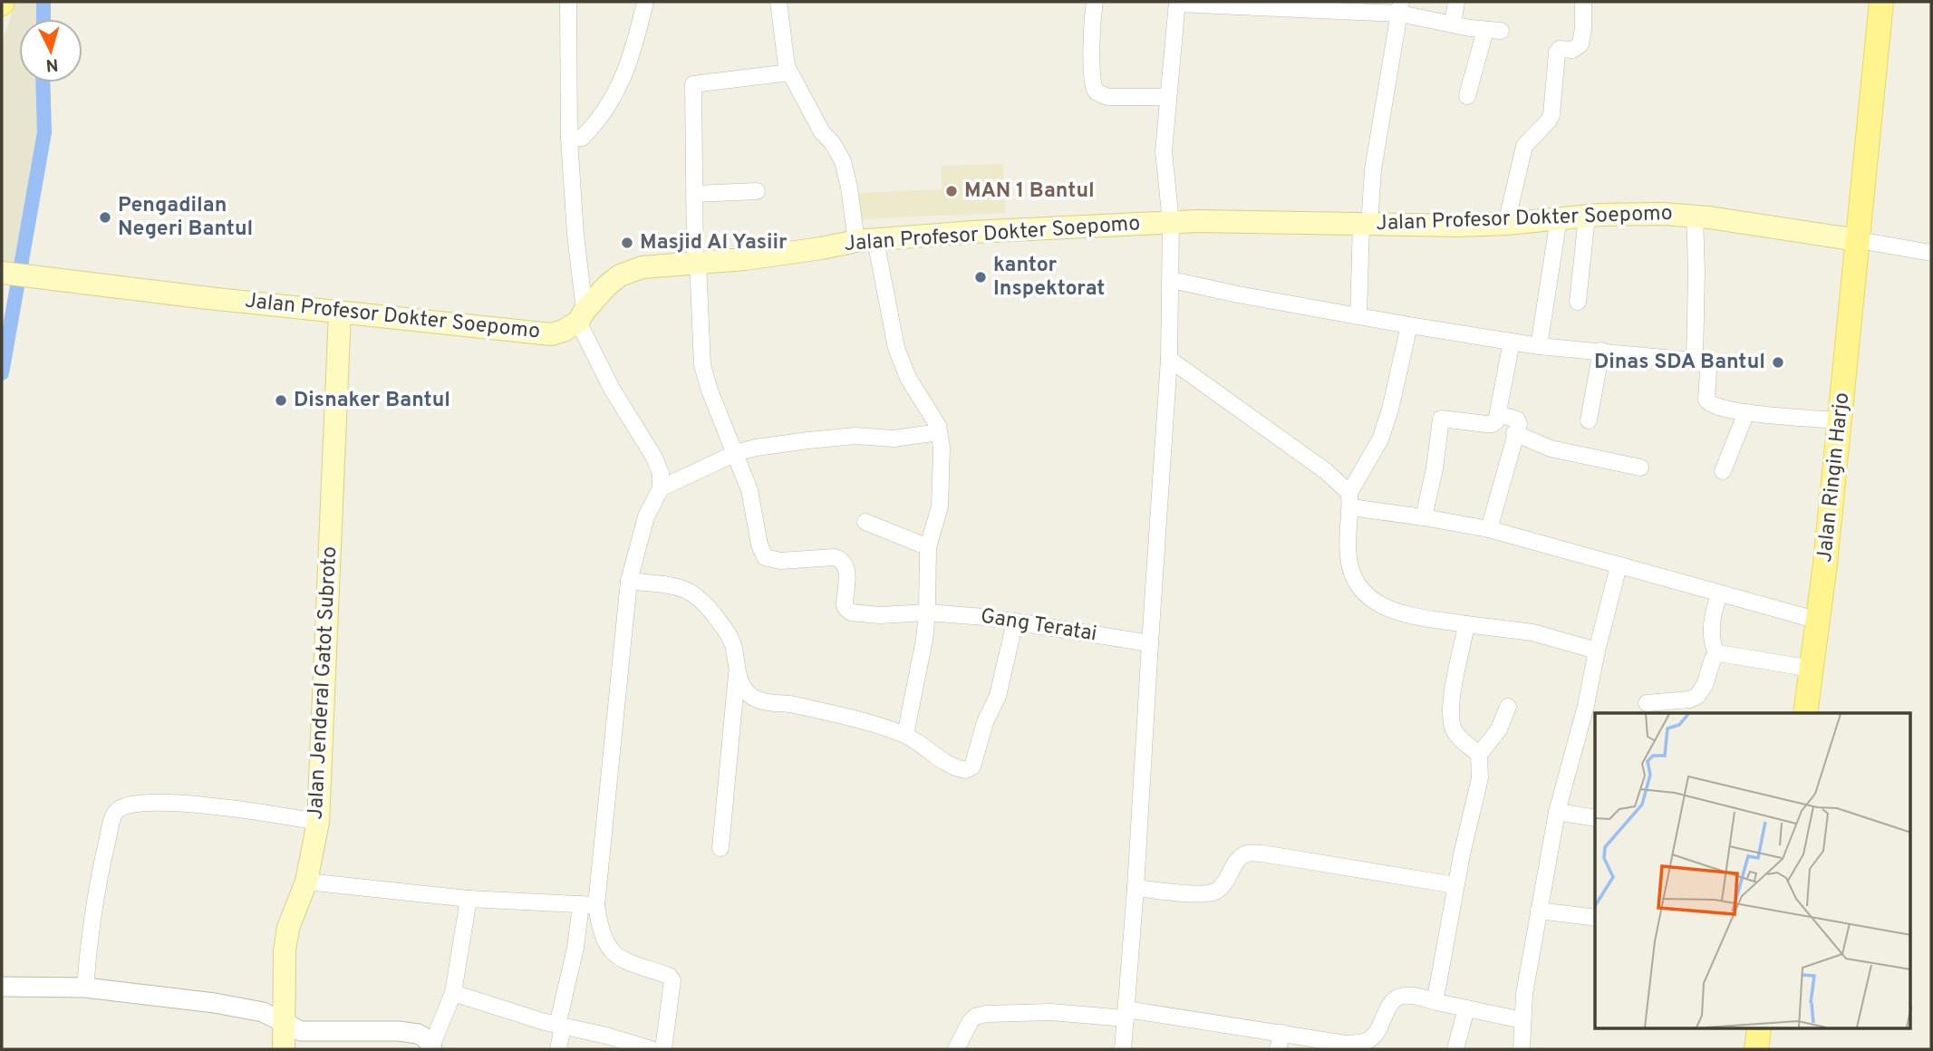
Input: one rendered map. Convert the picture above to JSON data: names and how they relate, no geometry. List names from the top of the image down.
{
  "streets": {
    "main road": ["Jalan Profesor Dokter Soepomo", "Jalan Ringin Harjo", "Jalan Jenderal Gatot Subroto"],
    "street": ["Gang Teratai"]
  },
  "crossings": [
    ["Jalan Profesor Dokter Soepomo", "Jalan Ringin Harjo"],
    ["Jalan Profesor Dokter Soepomo", "Jalan Jenderal Gatot Subroto"]
  ],
  "places": [
    "MAN 1 Bantul",
    "Pengadilan Negeri Bantul",
    "Masjid Al Yasiir",
    "kantor Inspektorat",
    "Dinas SDA Bantul",
    "Disnaker Bantul"
  ],
  "north": "bottom"
}
